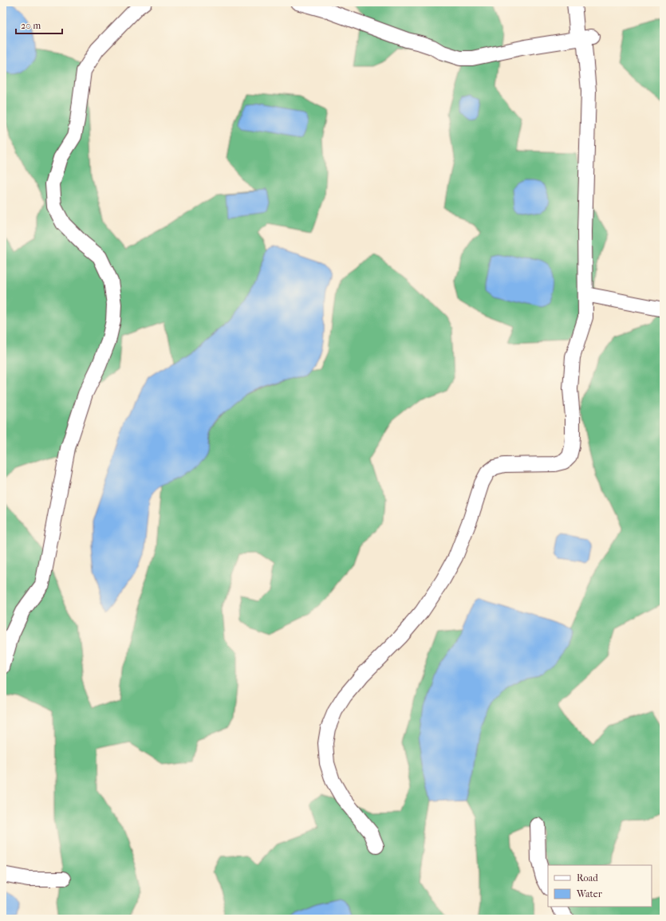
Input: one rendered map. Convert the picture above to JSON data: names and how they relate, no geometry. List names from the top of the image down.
{
  "legend": ["Road", "Water"],
  "scale_bar": "20 m"
}
